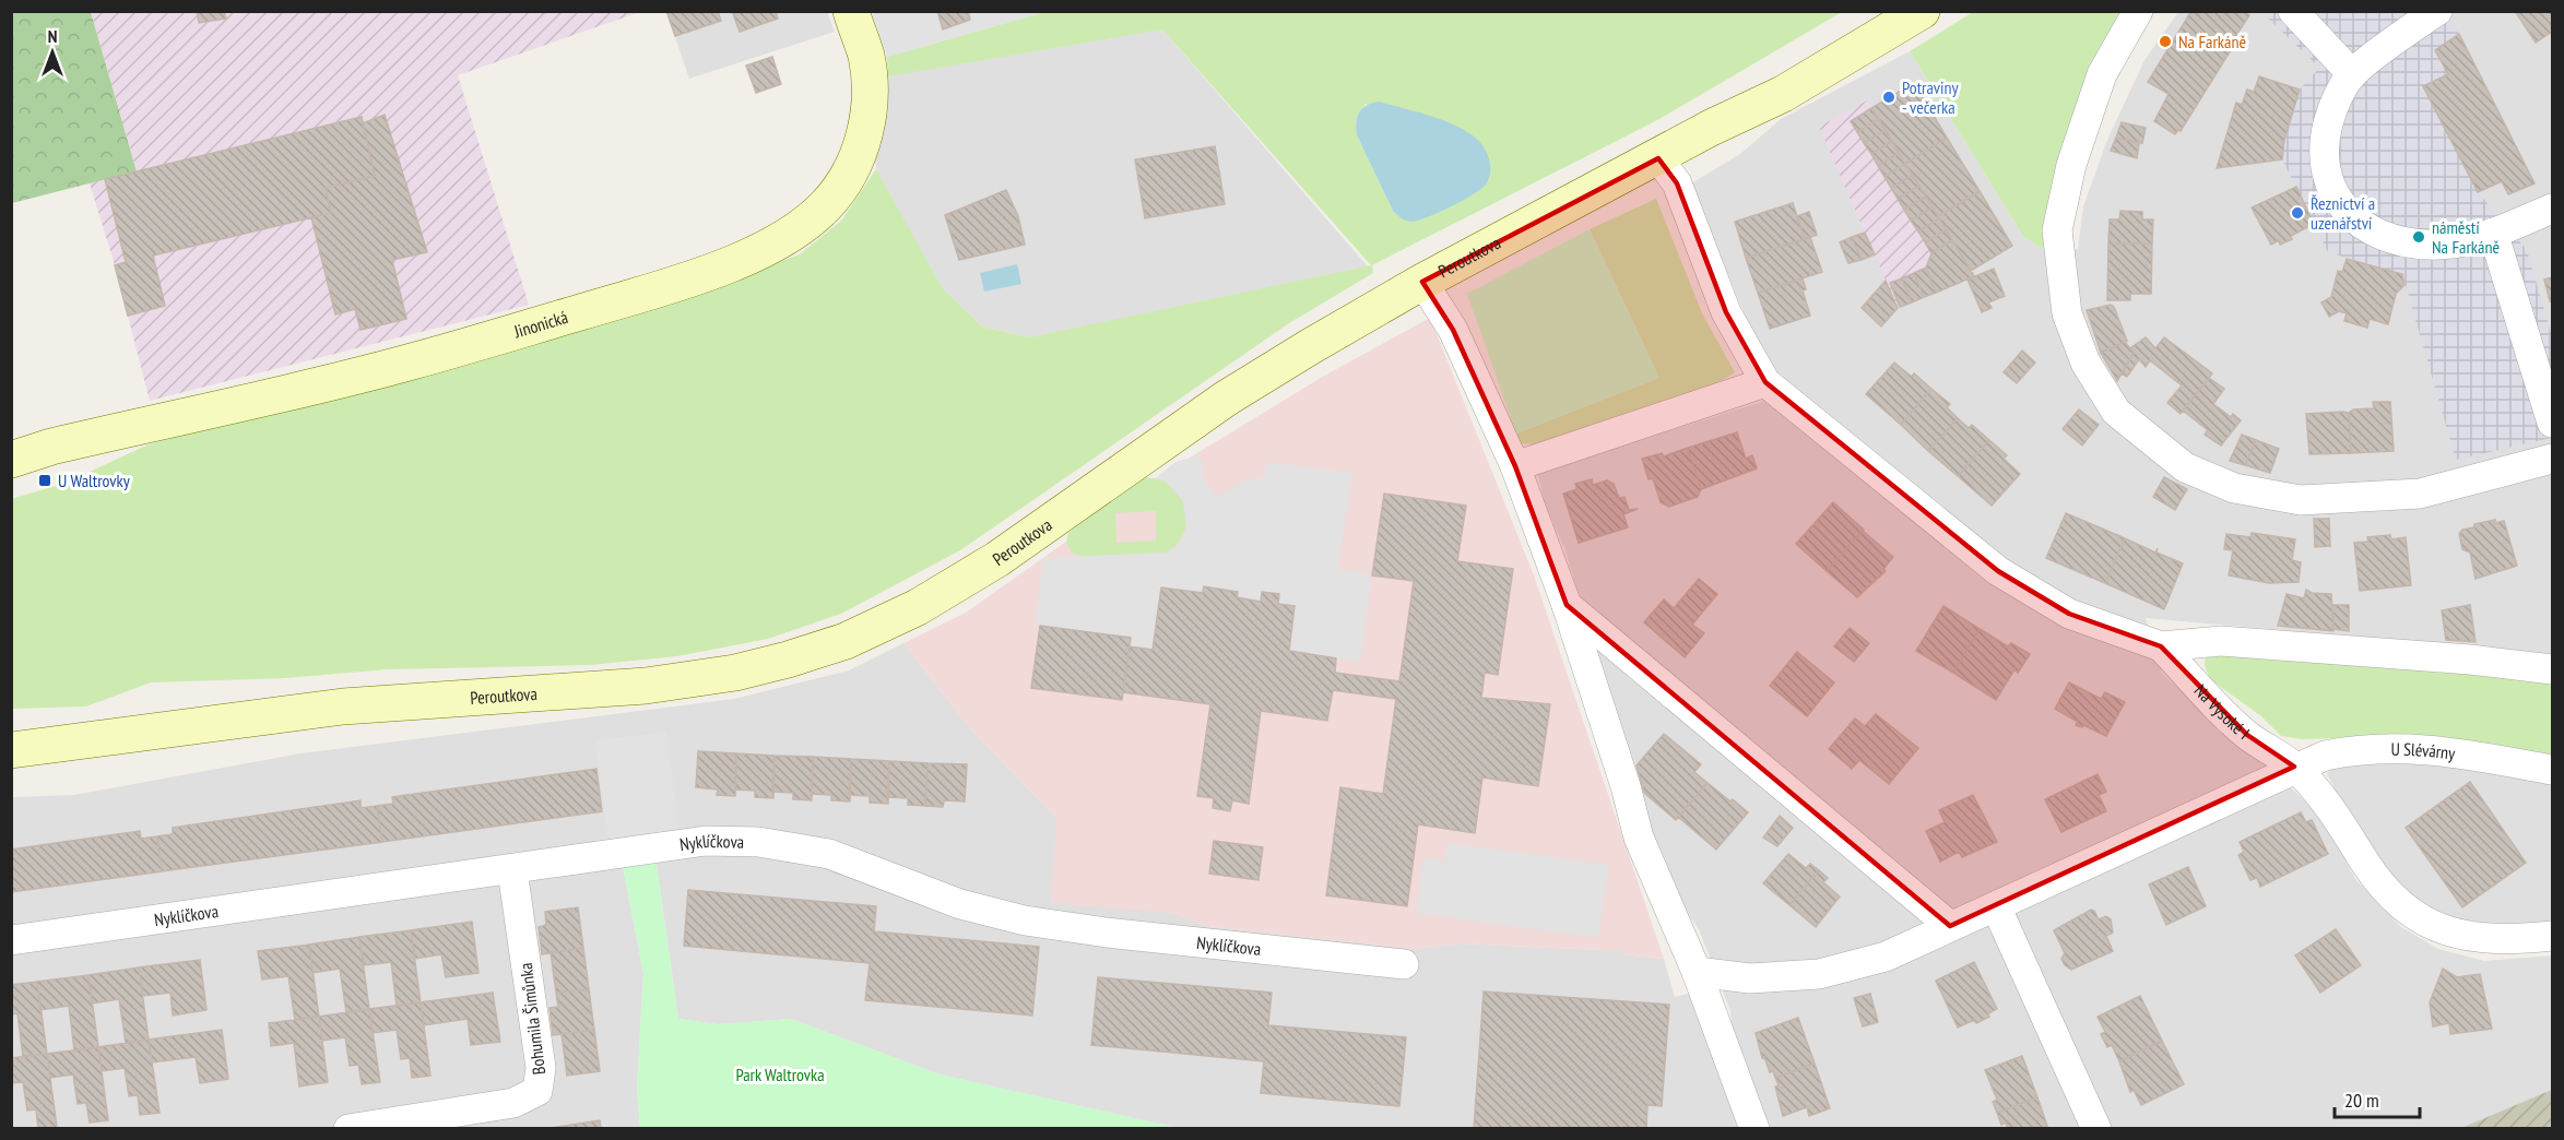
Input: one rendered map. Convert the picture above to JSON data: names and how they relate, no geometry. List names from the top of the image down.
{
  "streets": {
    "street": [
      "Peroutkova",
      "Jinonická",
      "Na Vysoké I",
      "U Slévárny",
      "Nyklíčkova",
      "Bohumila Šimůnka"
    ]
  },
  "crossings": [
    ["Na Vysoké I", "U Slévárny"],
    ["Nyklíčkova", "Bohumila Šimůnka"]
  ],
  "parks": ["Park Waltrovka"],
  "places": {
    "other": [
      "Na Farkáně",
      "Potraviny - večerka",
      "Řeznictví a uzenářství",
      "náměstí Na Farkáně"
    ],
    "transit": ["U Waltrovky"]
  },
  "scale_bar": "20 m",
  "north": "top"
}
